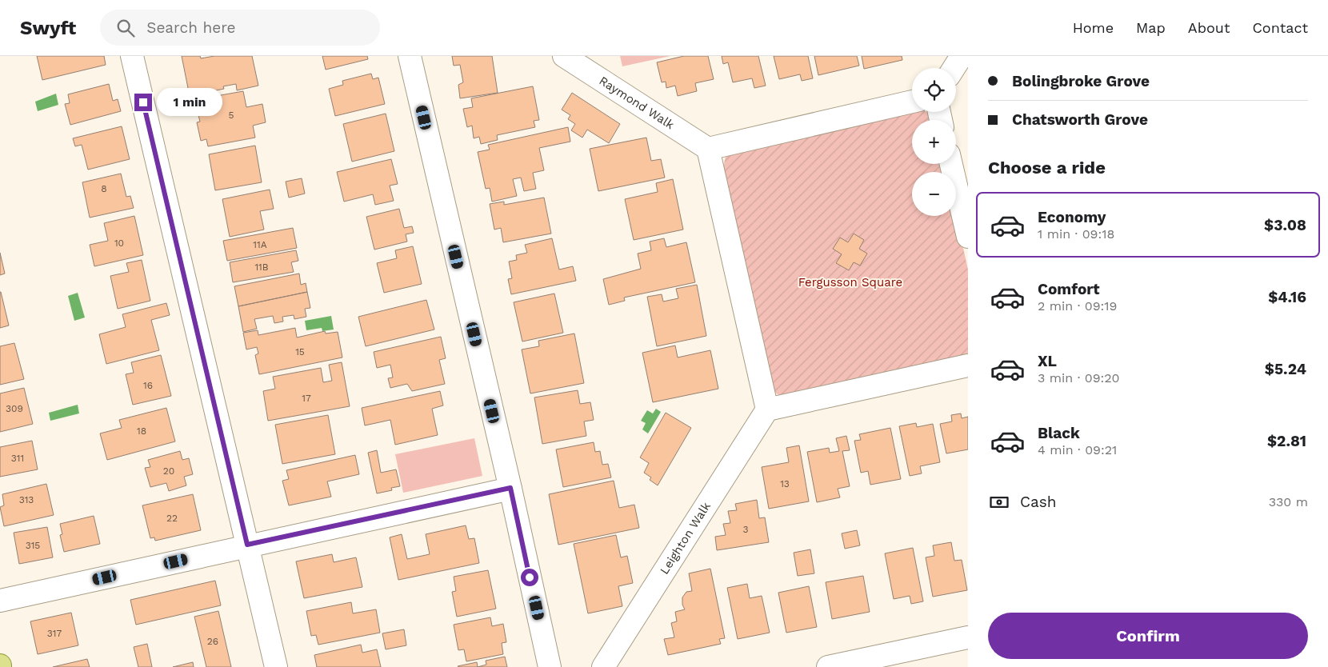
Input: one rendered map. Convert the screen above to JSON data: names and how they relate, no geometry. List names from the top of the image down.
{
  "streets": {
    "street": ["Raymond Walk", "Leighton Walk"]
  },
  "parks": ["Fergusson Square"],
  "house_numbers": [
    "5",
    "8",
    "10",
    "11A",
    "11B",
    "15",
    "16",
    "17",
    "309",
    "18",
    "311",
    "20",
    "13",
    "313",
    "22",
    "3",
    "315",
    "317",
    "26"
  ],
  "page": {
    "header": "Swyft",
    "search": "Search here",
    "nav": [
      "Home",
      "Map",
      "About",
      "Contact"
    ],
    "banner": ["Bolingbroke Grove", "Chatsworth Grove"],
    "map_buttons": ["+", "−"],
    "bubble": "1 min",
    "heading": "Choose a ride",
    "list": [
      {
        "name": "Economy",
        "note": "1 min · 09:18",
        "value": "$3.08"
      },
      {
        "name": "Comfort",
        "note": "2 min · 09:19",
        "value": "$4.16"
      },
      {
        "name": "XL",
        "note": "3 min · 09:20",
        "value": "$5.24"
      },
      {
        "name": "Black",
        "note": "4 min · 09:21",
        "value": "$2.81"
      }
    ],
    "pay": ["Cash", "330 m"],
    "buttons": "Confirm"
  }
}
